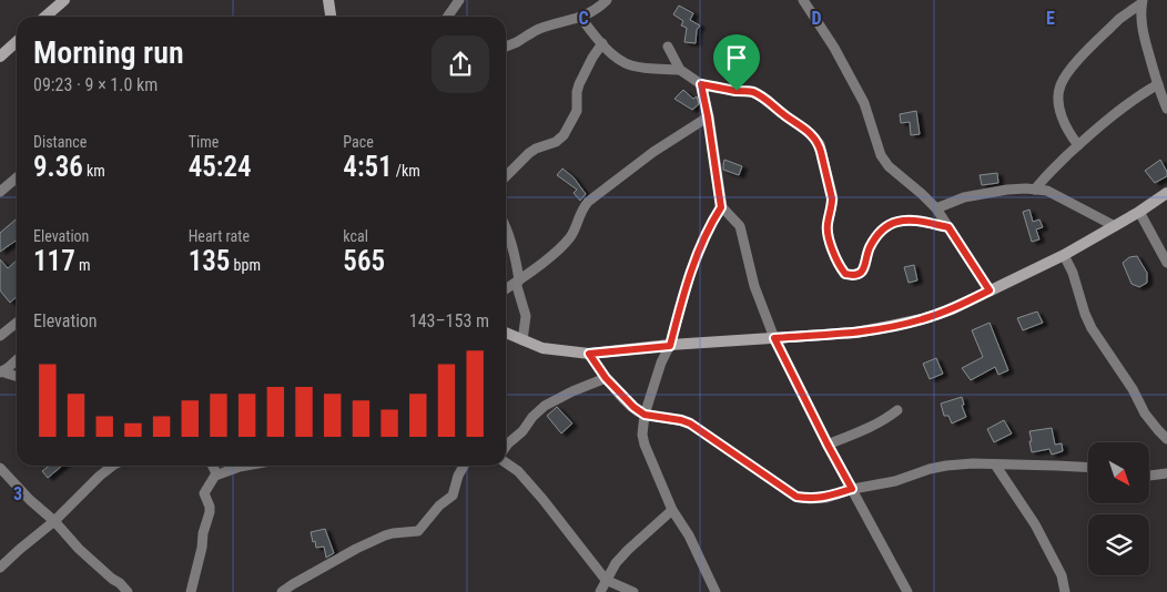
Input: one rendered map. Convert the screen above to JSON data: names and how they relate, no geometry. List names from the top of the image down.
{
  "north": "bottom right",
  "page": {
    "heading": ["Morning run", "09:23 · 9 × 1.0 km"],
    "stats": [
      ["Distance", "9.36 km"],
      ["Time", "45:24"],
      ["Pace", "4:51 /km"],
      ["Elevation", "117 m"],
      ["Heart rate", "135 bpm"],
      ["kcal", "565"]
    ],
    "chart": ["Elevation", "143–153 m"]
  },
  "grid": {
    "columns": ["C", "D", "E"],
    "rows": ["3"]
  }
}
